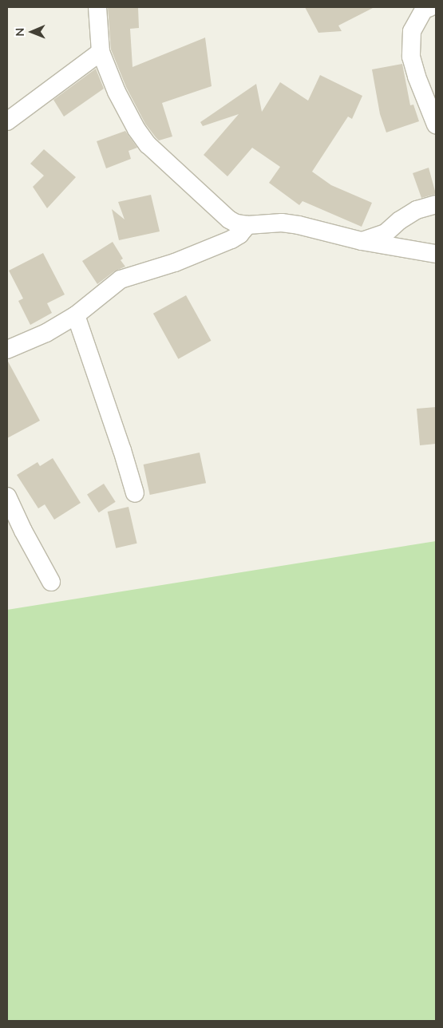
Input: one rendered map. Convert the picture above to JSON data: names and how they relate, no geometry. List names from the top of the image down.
{
  "north": "left"
}
